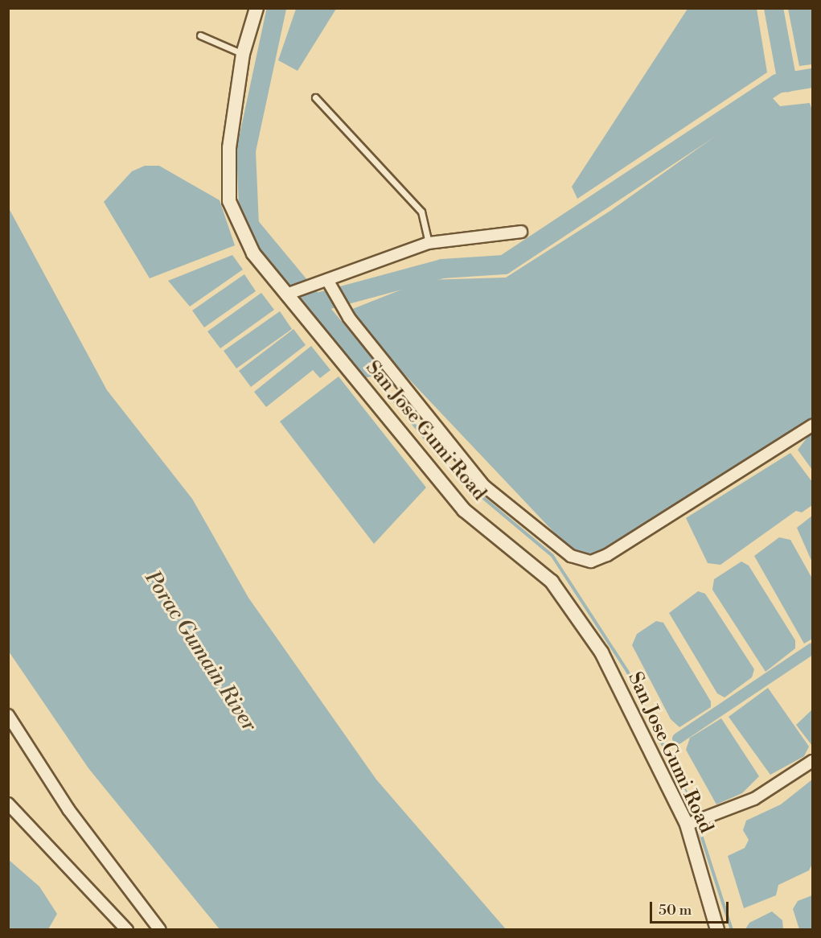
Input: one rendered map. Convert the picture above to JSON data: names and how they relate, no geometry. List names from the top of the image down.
{
  "streets": {
    "street": ["San Jose Gumi Road"]
  },
  "water": ["Porac Gumain River"],
  "scale_bar": "50 m"
}
